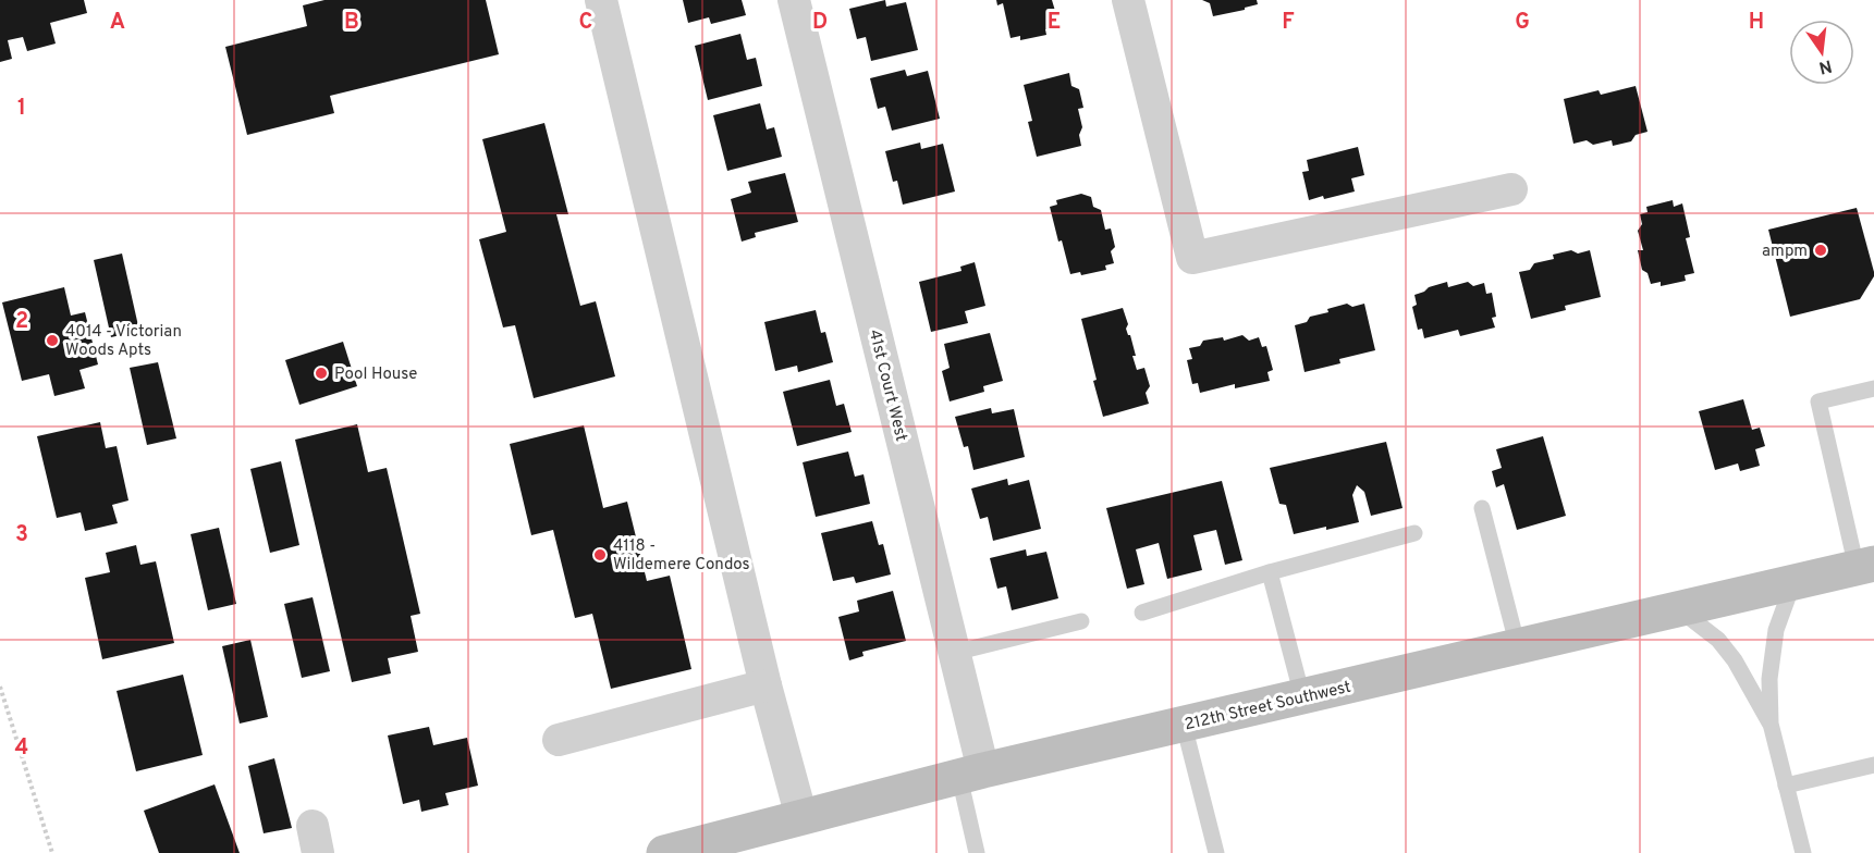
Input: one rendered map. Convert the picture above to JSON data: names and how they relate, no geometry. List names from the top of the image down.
{
  "streets": {
    "main road": ["212th Street Southwest"],
    "street": ["41st Court West"]
  },
  "crossings": [
    ["41st Court West", "212th Street Southwest"]
  ],
  "places": [
    "ampm",
    "4014 - Victorian Woods Apts",
    "Pool House",
    "4118 - Wildemere Condos"
  ],
  "north": "bottom",
  "grid": {
    "columns": [
      "A",
      "B",
      "C",
      "D",
      "E",
      "F",
      "G",
      "H"
    ],
    "rows": [
      "1",
      "2",
      "3",
      "4"
    ]
  }
}
